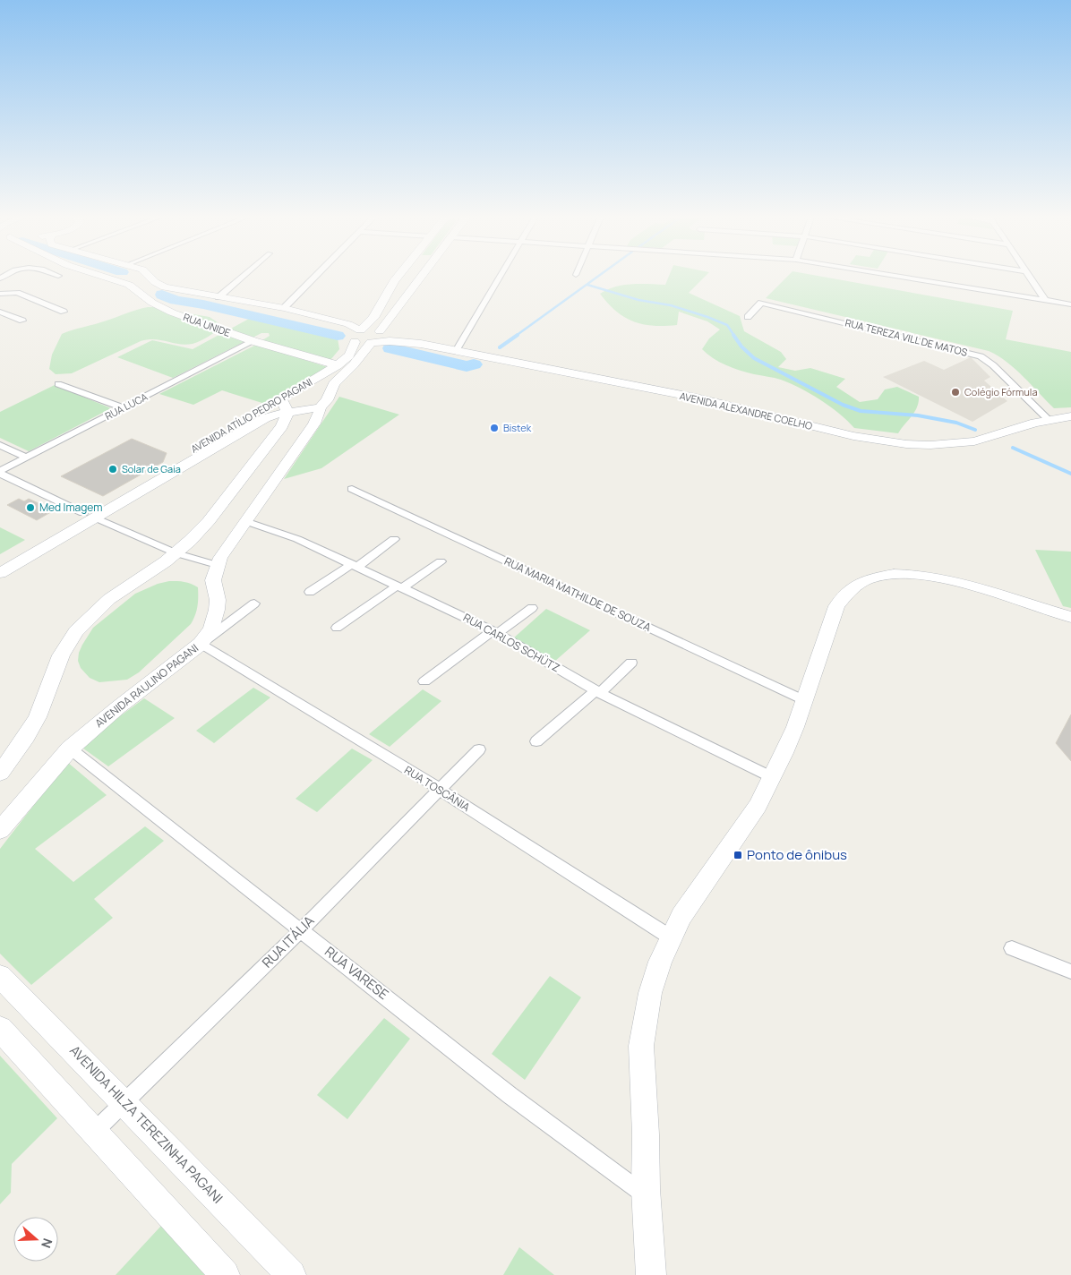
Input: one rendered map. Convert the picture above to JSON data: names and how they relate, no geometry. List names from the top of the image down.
{
  "streets": {
    "main road": [
      "RUA UNIDE",
      "AVENIDA ALEXANDRE COELHO",
      "AVENIDA ATÍLIO PEDRO PAGANI",
      "AVENIDA RAULINO PAGANI",
      "AVENIDA HILZA TEREZINHA PAGANI"
    ],
    "street": [
      "RUA TEREZA VILL DE MATOS",
      "RUA LUCA",
      "RUA MARIA MATHILDE DE SOUZA",
      "RUA CARLOS SCHÜTZ",
      "RUA TOSCÂNIA",
      "RUA ITÁLIA",
      "RUA VARESE"
    ]
  },
  "crossings": [
    ["RUA UNIDE", "RUA LUCA"],
    ["RUA UNIDE", "AVENIDA ATÍLIO PEDRO PAGANI"],
    ["RUA TEREZA VILL DE MATOS", "AVENIDA ALEXANDRE COELHO"],
    ["AVENIDA ALEXANDRE COELHO", "AVENIDA ATÍLIO PEDRO PAGANI"],
    ["AVENIDA ATÍLIO PEDRO PAGANI", "AVENIDA RAULINO PAGANI"],
    ["RUA CARLOS SCHÜTZ", "AVENIDA RAULINO PAGANI"],
    ["AVENIDA RAULINO PAGANI", "RUA TOSCÂNIA"],
    ["AVENIDA RAULINO PAGANI", "RUA VARESE"],
    ["RUA TOSCÂNIA", "RUA ITÁLIA"],
    ["RUA ITÁLIA", "RUA VARESE"],
    ["RUA ITÁLIA", "AVENIDA HILZA TEREZINHA PAGANI"]
  ],
  "places": {
    "other": [
      "Colégio Fórmula",
      "Bistek",
      "Solar de Gaia",
      "Med Imagem"
    ],
    "transit": ["Ponto de ônibus"]
  },
  "north": "right"
}
